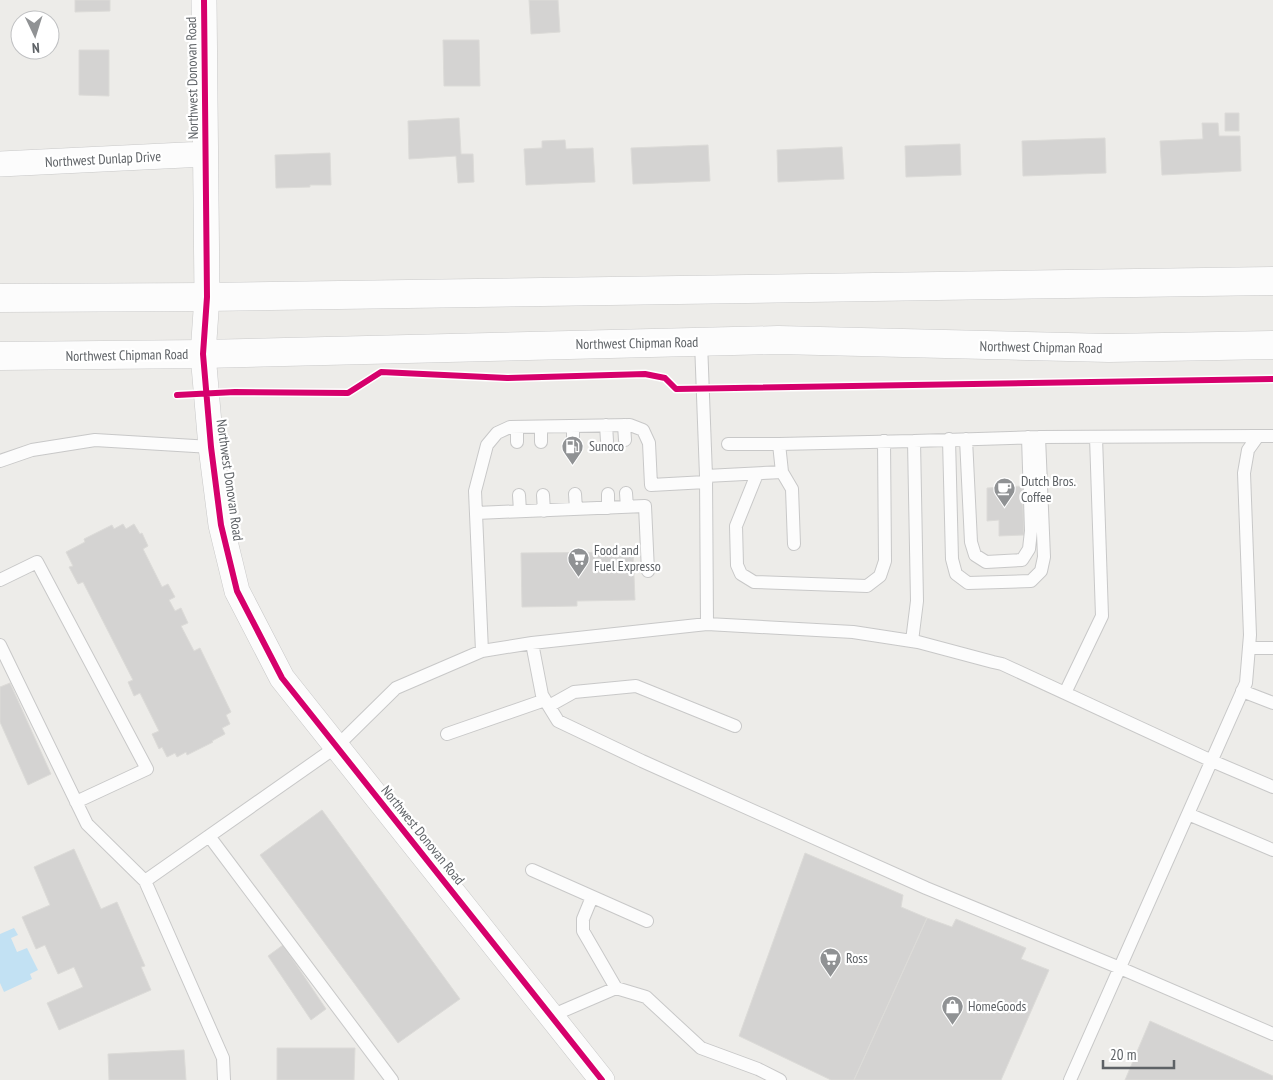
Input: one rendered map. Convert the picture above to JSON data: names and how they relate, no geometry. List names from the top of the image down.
{
  "streets": {
    "main road": ["Northwest Chipman Road"],
    "street": ["Northwest Donovan Road", "Northwest Dunlap Drive"]
  },
  "crossings": [
    ["Northwest Donovan Road", "Northwest Dunlap Drive"],
    ["Northwest Donovan Road", "Northwest Chipman Road"]
  ],
  "places": {
    "fuel station": ["Sunoco"],
    "cafe": ["Dutch Bros. Coffee"],
    "supermarket": ["Food and Fuel Expresso", "Ross"],
    "shop": ["HomeGoods"]
  },
  "scale_bar": "20 m",
  "north": "bottom"
}
